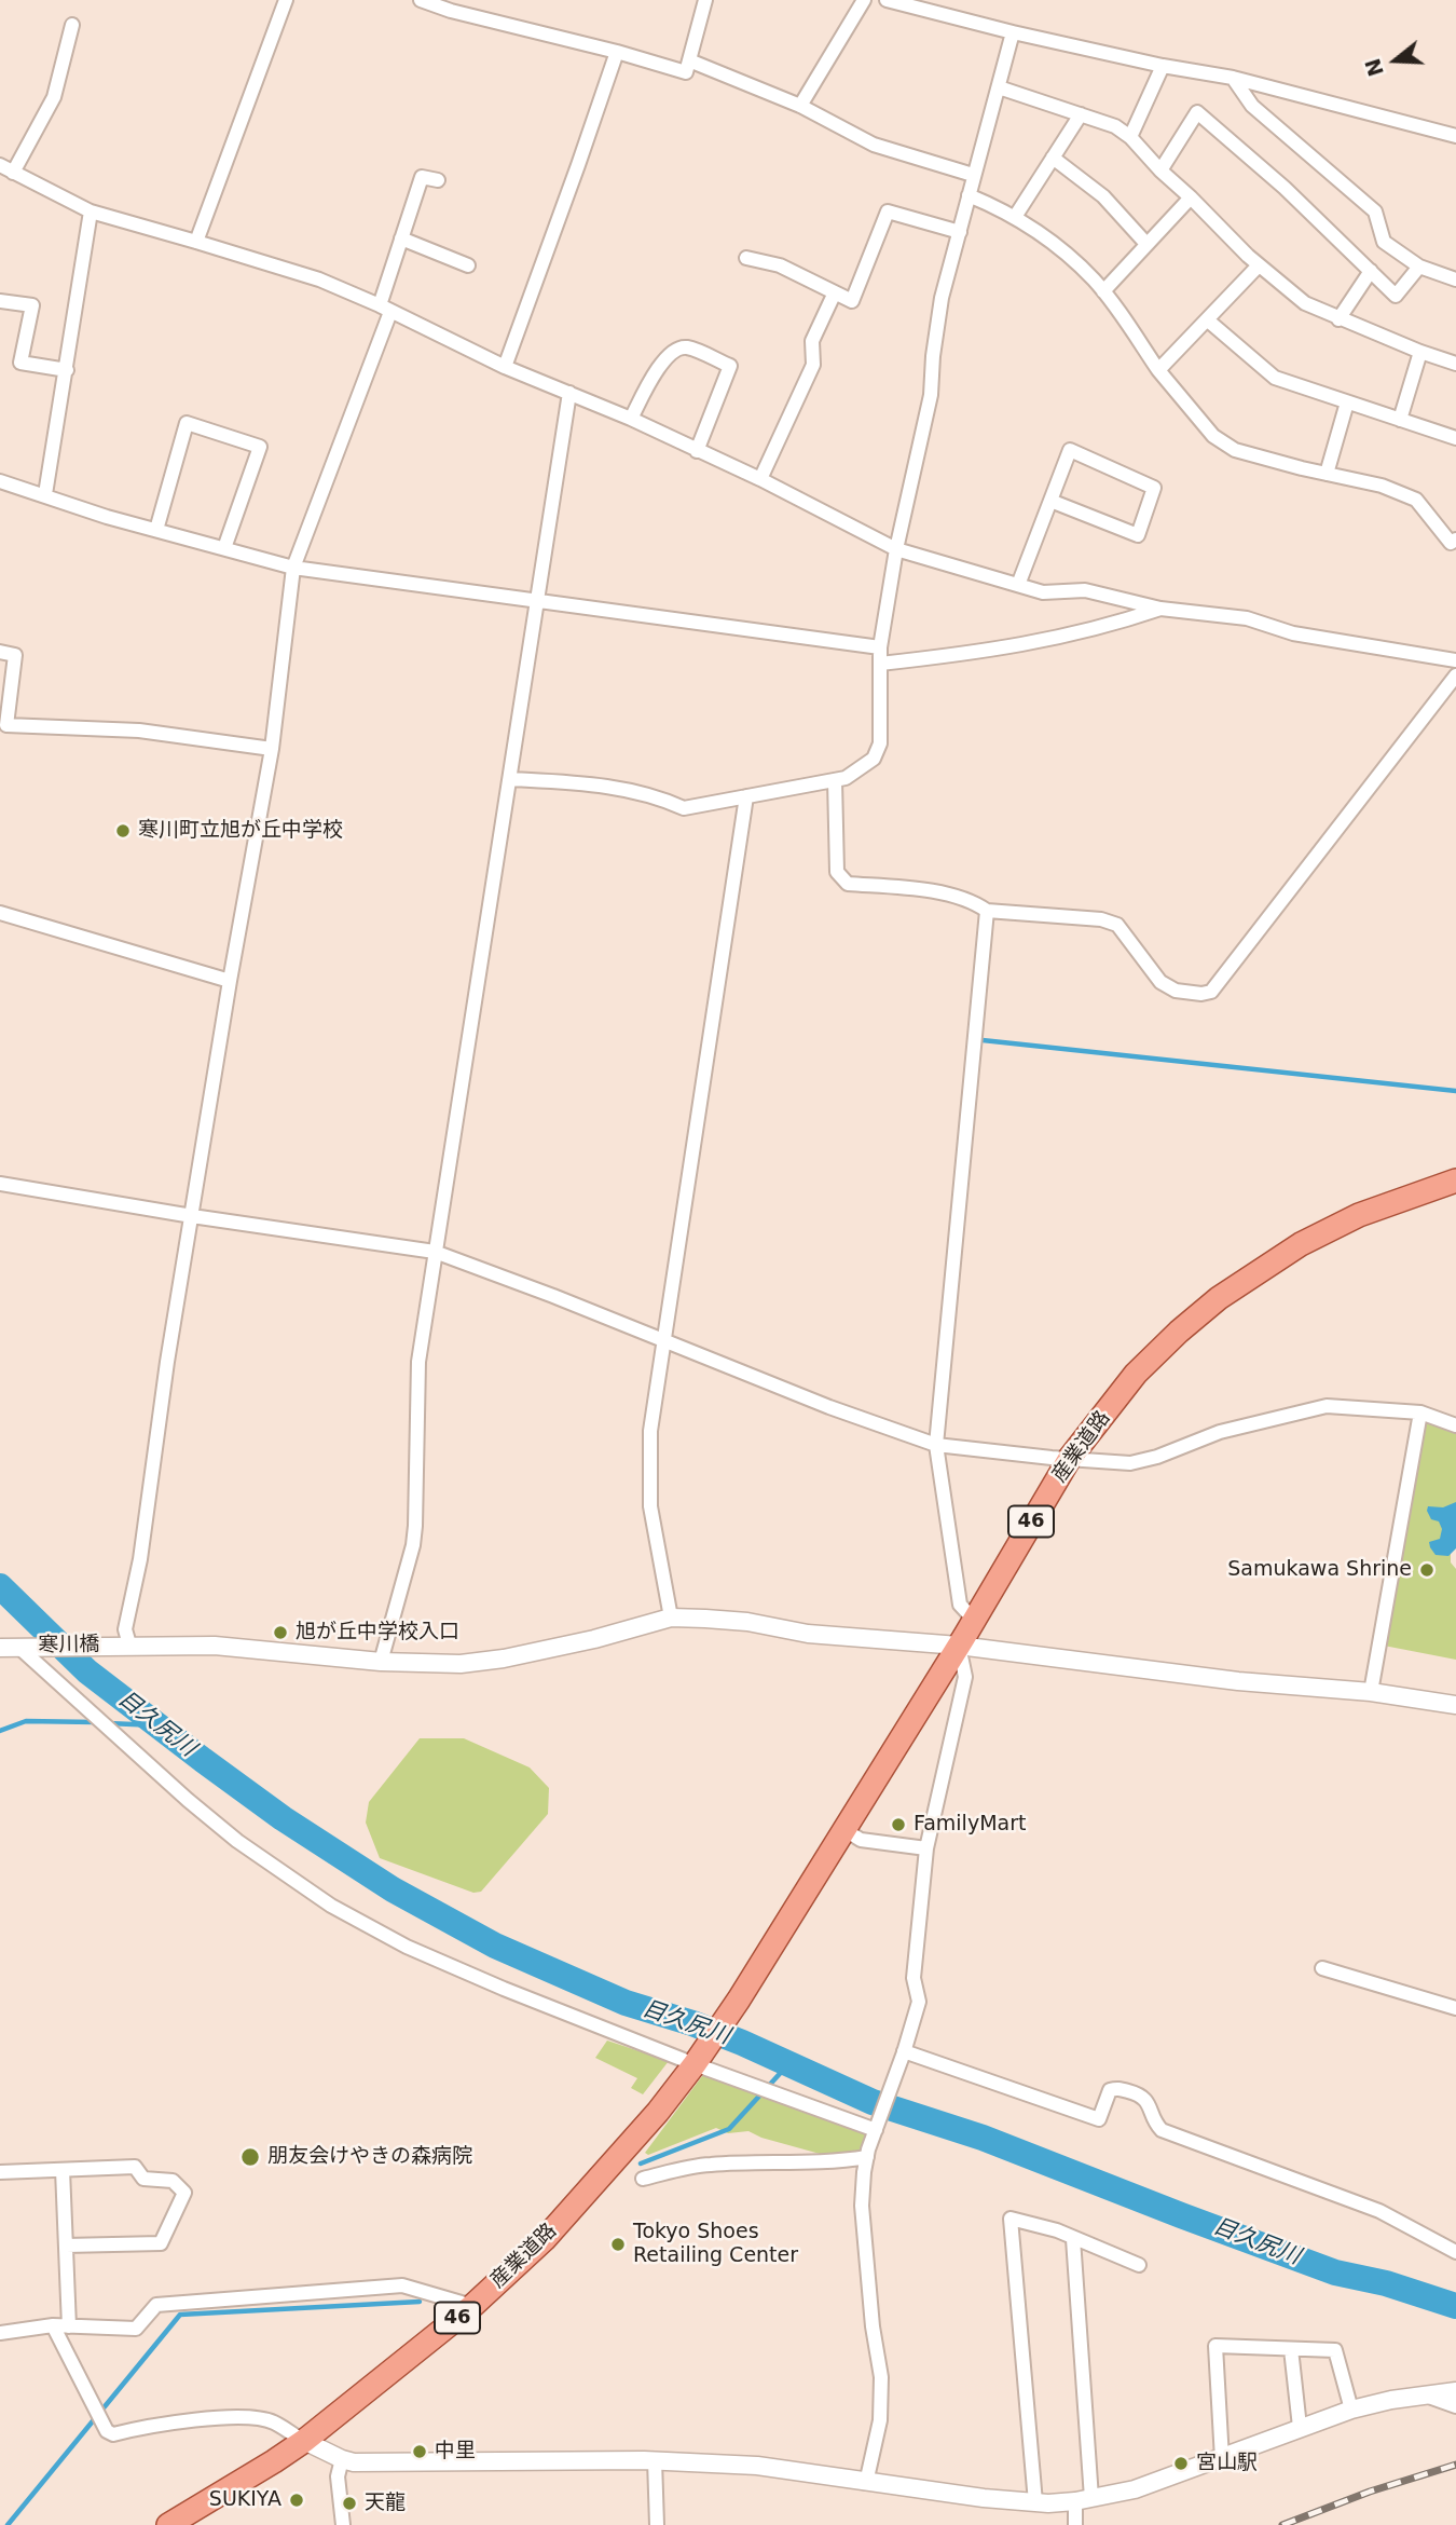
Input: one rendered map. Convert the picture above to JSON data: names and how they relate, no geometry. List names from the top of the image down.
{
  "streets": {
    "main road": ["産業道路", "46"],
    "street": ["寒川橋"]
  },
  "crossings": [
    ["産業道路", "寒川橋"]
  ],
  "water": ["目久尻川"],
  "places": [
    "寒川町立旭が丘中学校",
    "Samukawa Shrine",
    "旭が丘中学校入口",
    "FamilyMart",
    "朋友会けやきの森病院",
    "Tokyo Shoes Retailing Center",
    "中里",
    "宮山駅",
    "SUKIYA",
    "天龍"
  ],
  "north": "left"
}
